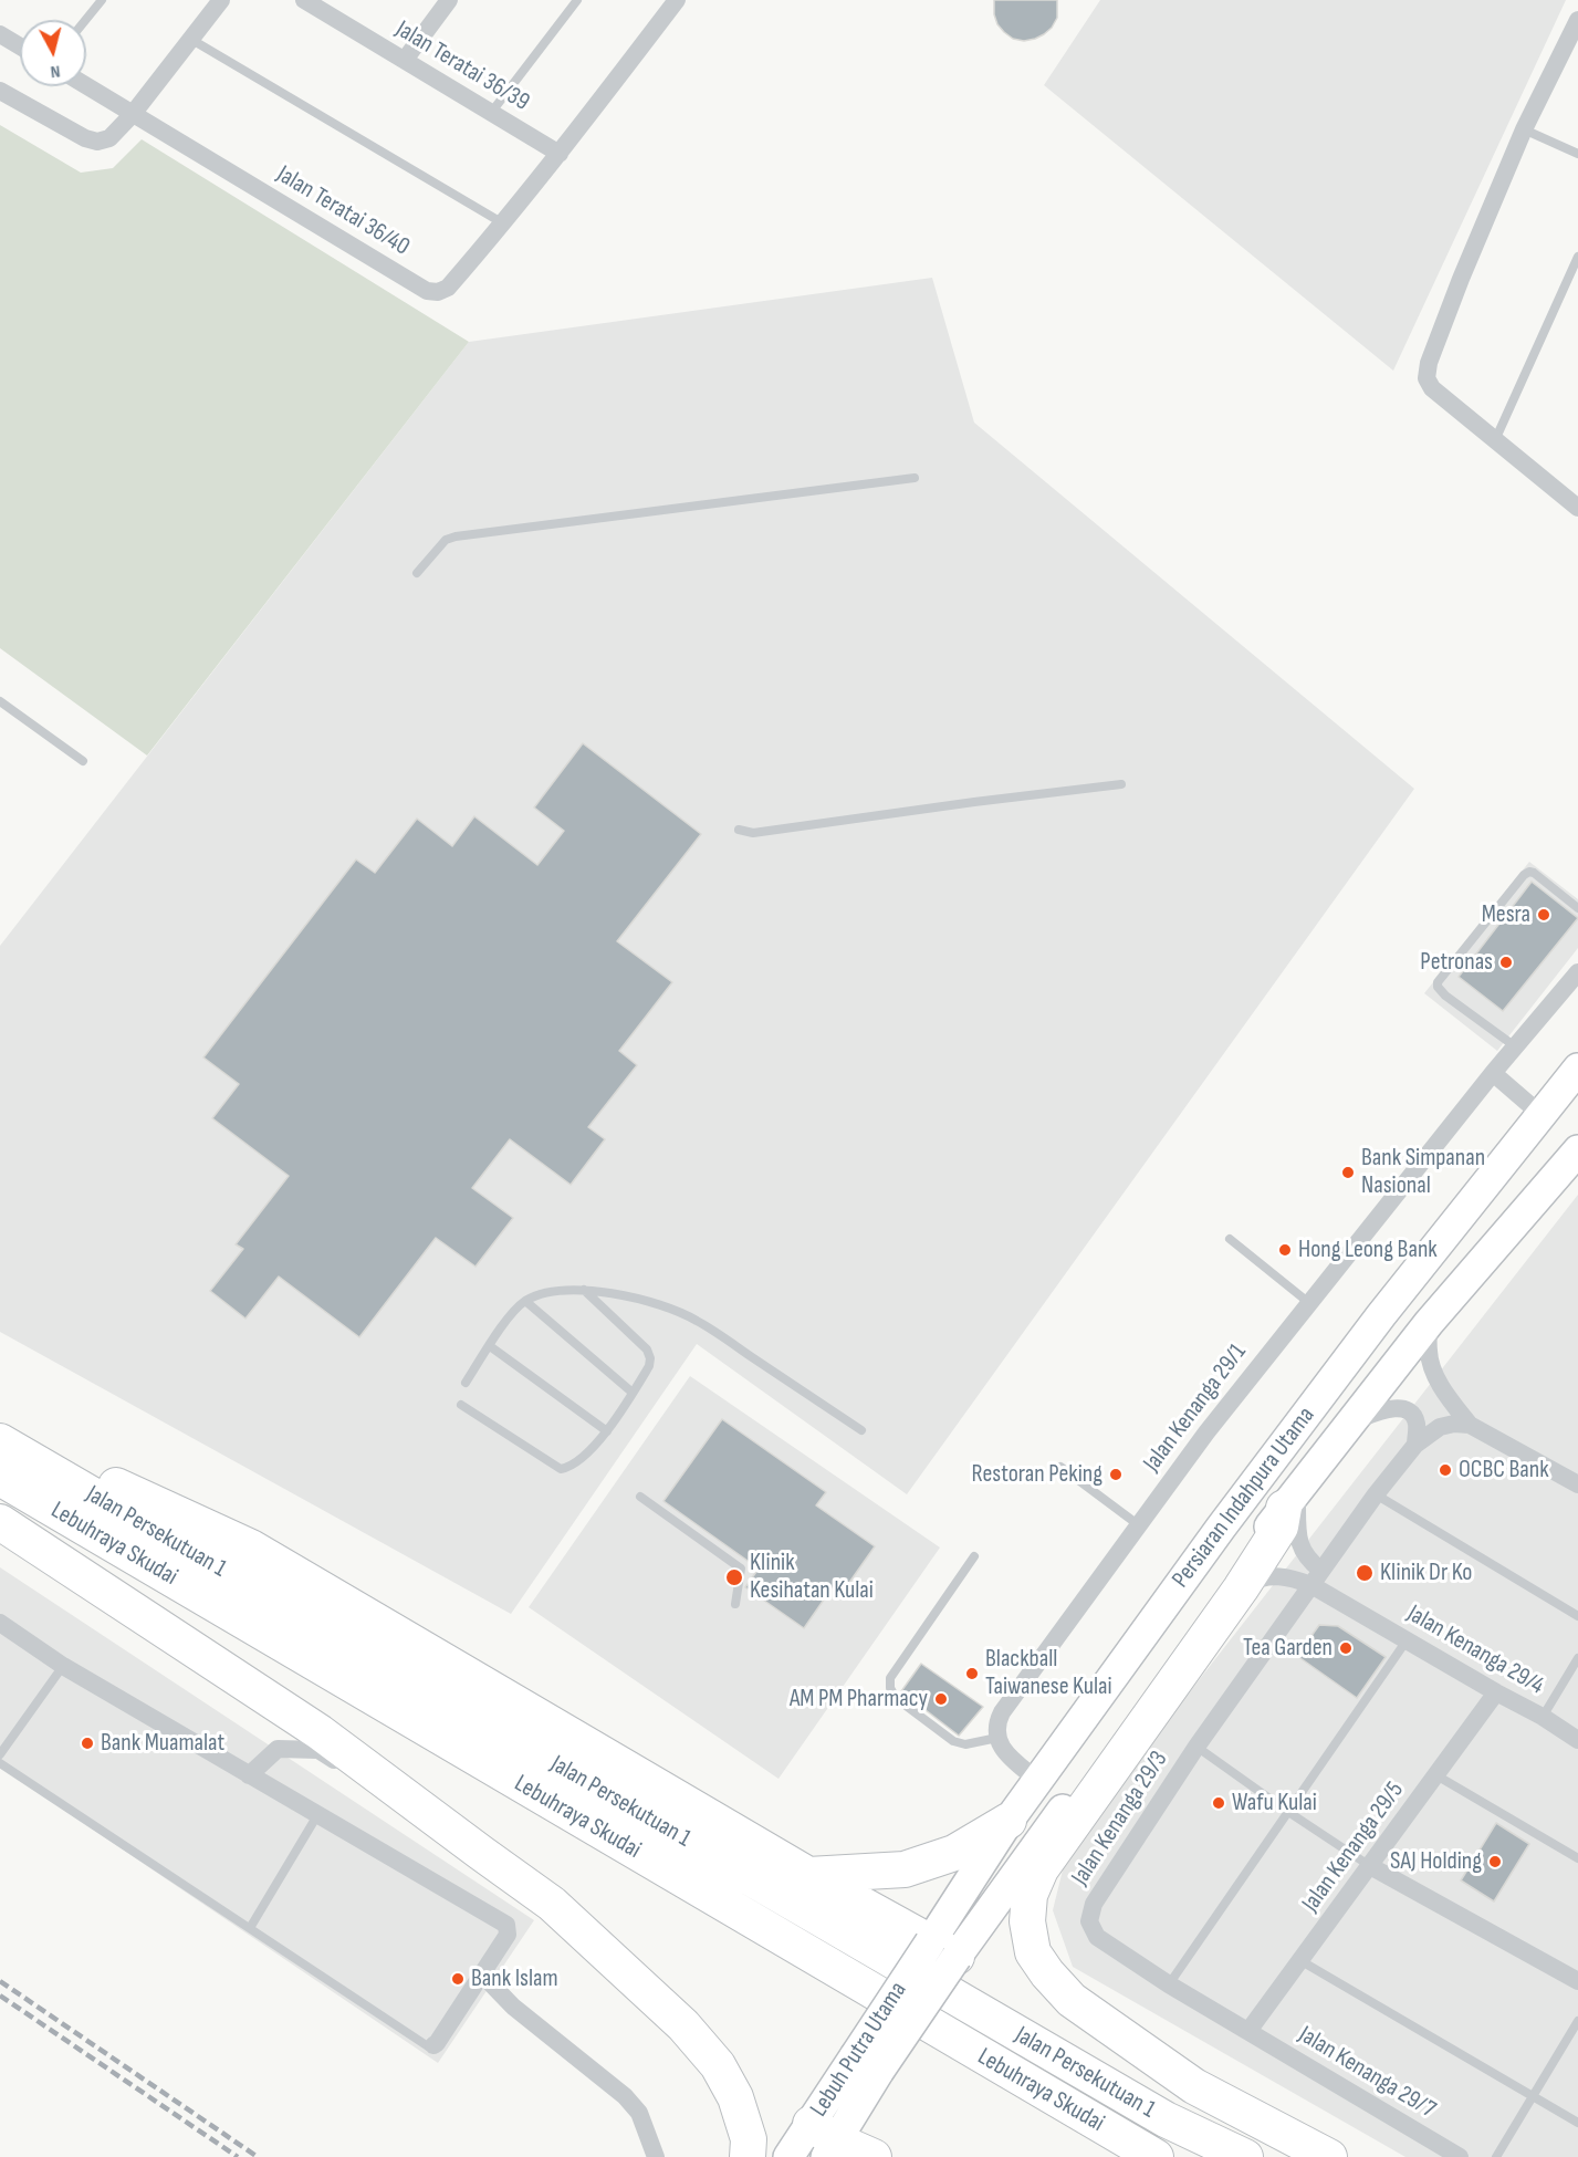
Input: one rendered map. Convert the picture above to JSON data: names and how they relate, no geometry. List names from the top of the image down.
{
  "streets": {
    "highway": ["Jalan Persekutuan 1", "Lebuhraya Skudai"],
    "main road": ["Persiaran Indahpura Utama", "Lebuh Putra Utama"],
    "street": [
      "Jalan Teratai 36/39",
      "Jalan Teratai 36/40",
      "Jalan Kenanga 29/1",
      "Jalan Kenanga 29/4",
      "Jalan Kenanga 29/3",
      "Jalan Kenanga 29/5",
      "Jalan Kenanga 29/7"
    ]
  },
  "crossings": [
    ["Jalan Teratai 36/39", "Jalan Teratai 36/40"],
    ["Persiaran Indahpura Utama", "Lebuh Putra Utama"],
    ["Jalan Kenanga 29/4", "Jalan Kenanga 29/3"],
    ["Jalan Kenanga 29/4", "Jalan Kenanga 29/5"],
    ["Jalan Kenanga 29/3", "Jalan Kenanga 29/5"],
    ["Jalan Kenanga 29/3", "Jalan Kenanga 29/7"],
    ["Jalan Kenanga 29/5", "Jalan Kenanga 29/7"]
  ],
  "places": [
    "Mesra",
    "Petronas",
    "Bank Simpanan Nasional",
    "Hong Leong Bank",
    "OCBC Bank",
    "Restoran Peking",
    "Klinik Dr Ko",
    "Klinik Kesihatan Kulai",
    "Tea Garden",
    "Blackball Taiwanese Kulai",
    "AM PM Pharmacy",
    "Bank Muamalat",
    "Wafu Kulai",
    "SAJ Holding",
    "Bank Islam"
  ],
  "north": "bottom"
}
